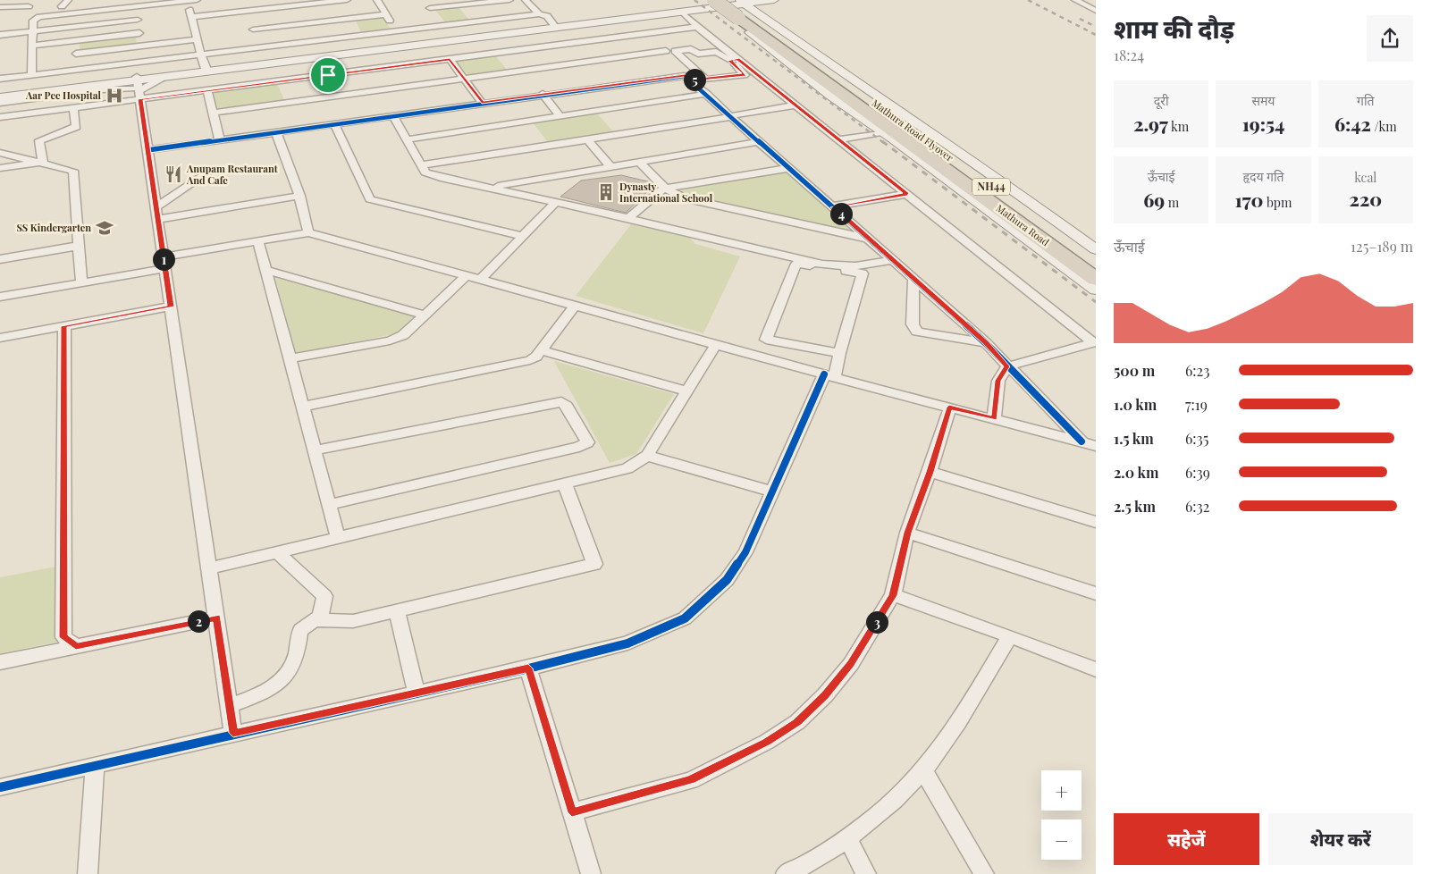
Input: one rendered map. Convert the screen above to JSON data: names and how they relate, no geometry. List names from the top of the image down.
{
  "streets": {
    "highway": ["Mathura Road Flyover", "NH44", "Mathura Road"]
  },
  "crossings": [
    ["Mathura Road Flyover", "Mathura Road"]
  ],
  "places": {
    "hospital": ["Aar Pee Hospital"],
    "restaurant": ["Anupam Restaurant And Cafe"],
    "building": ["Dynasty International School"],
    "school or university": ["SS Kindergarten"]
  },
  "page": {
    "heading": ["शाम की दौड़", "18:24"],
    "pins": [
      "5",
      "4",
      "1",
      "2",
      "3"
    ],
    "stats": [
      ["दूरी", "2.97 km"],
      ["समय", "19:54"],
      ["गति", "6:42 /km"],
      ["ऊँचाई", "69 m"],
      ["हृदय गति", "170 bpm"],
      ["kcal", "220"]
    ],
    "chart": ["ऊँचाई", "125–189 m"],
    "list": [
      {
        "name": "500 m",
        "note": "6:23"
      },
      {
        "name": "1.0 km",
        "note": "7:19"
      },
      {
        "name": "1.5 km",
        "note": "6:35"
      },
      {
        "name": "2.0 km",
        "note": "6:39"
      },
      {
        "name": "2.5 km",
        "note": "6:32"
      }
    ],
    "map_buttons": ["+", "−"],
    "buttons": ["सहेजें", "शेयर करें"]
  }
}
